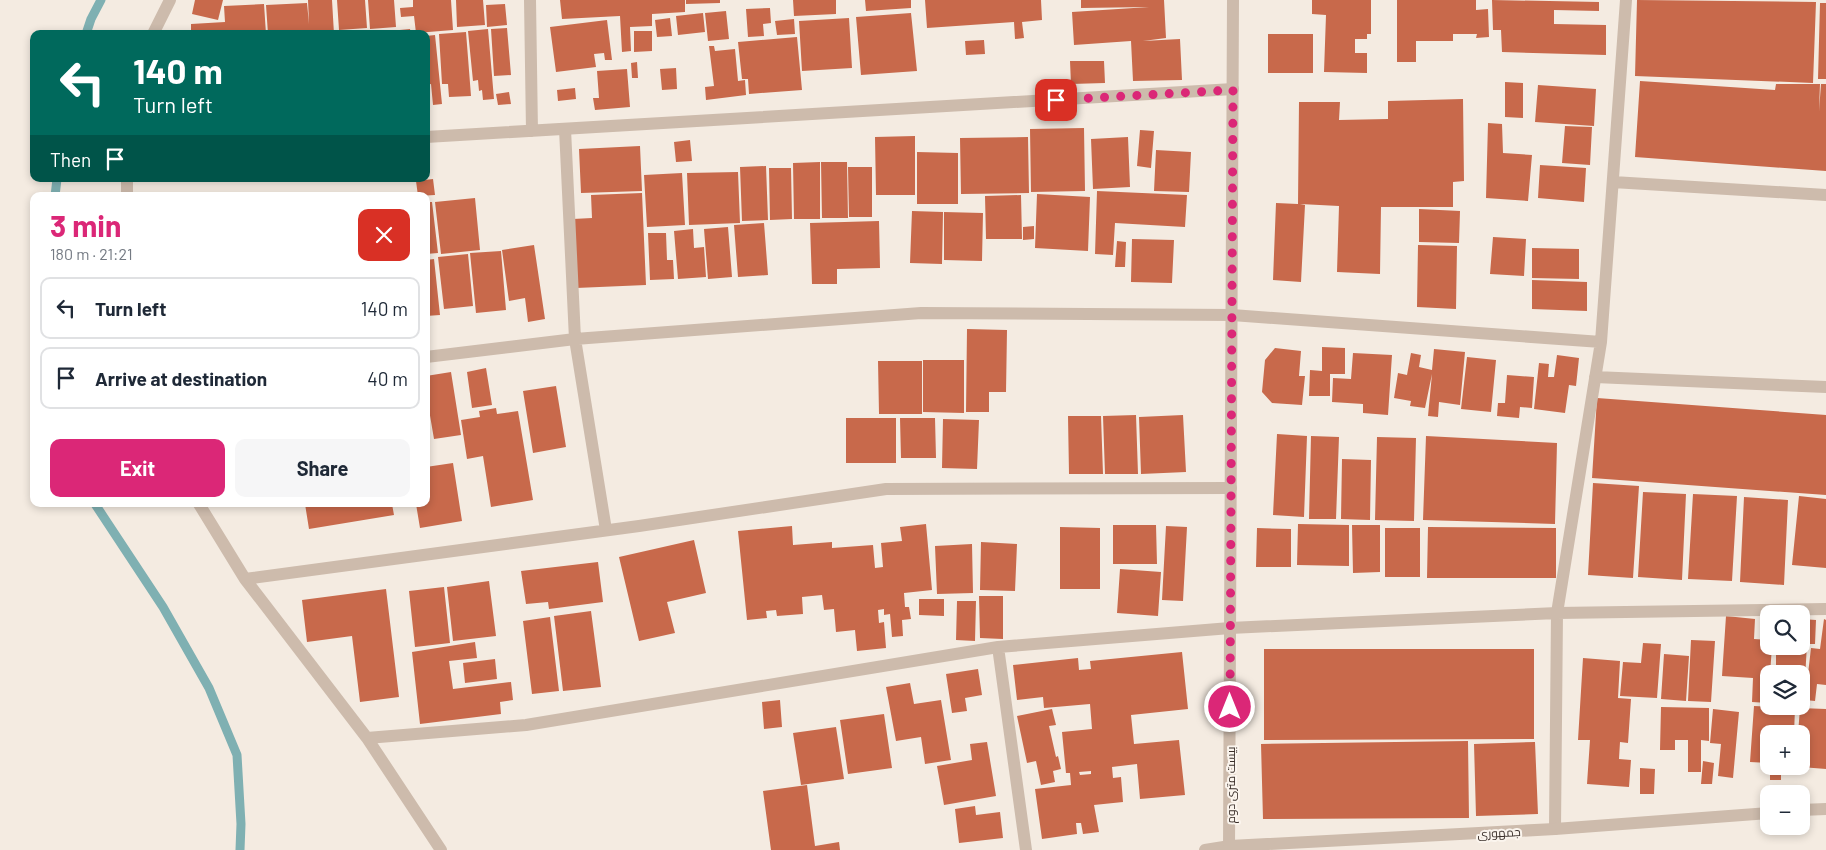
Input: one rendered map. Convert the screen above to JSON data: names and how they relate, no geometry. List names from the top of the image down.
{
  "streets": {
    "street": ["بیست متری دوم", "جمهوری"]
  },
  "crossings": [
    ["بیست متری دوم", "جمهوری"]
  ],
  "page": {
    "turn": ["140 m", "Turn left"],
    "then": "Then",
    "heading": ["3 min", "180 m · 21:21"],
    "list": [
      {
        "name": "Turn left",
        "value": "140 m"
      },
      {
        "name": "Arrive at destination",
        "value": "40 m"
      }
    ],
    "buttons": ["Exit", "Share"],
    "map_buttons": ["+", "−"]
  }
}
